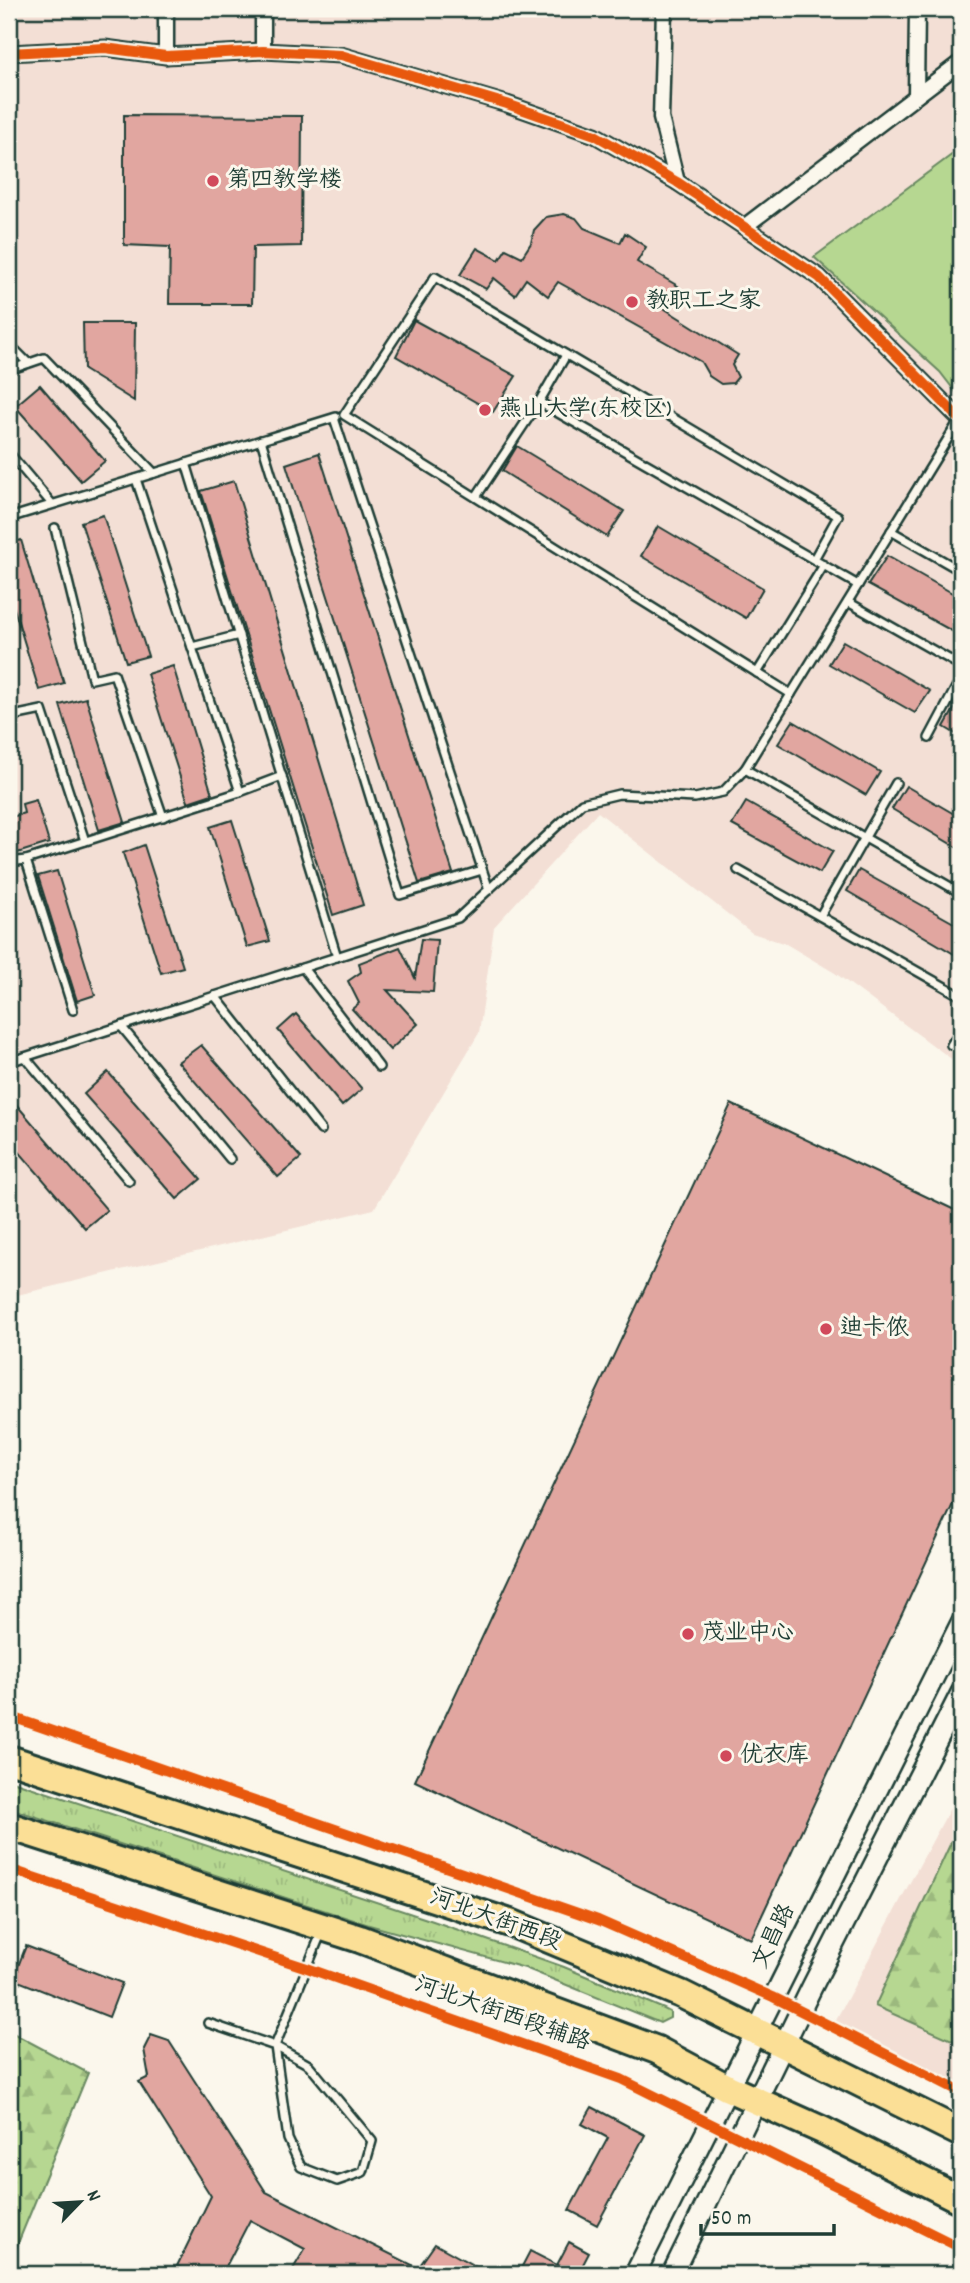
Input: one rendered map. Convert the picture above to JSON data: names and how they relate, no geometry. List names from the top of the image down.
{
  "streets": {
    "highway": ["河北大街西段"],
    "main road": ["文昌路"],
    "cycle path": ["河北大街西段辅路"]
  },
  "crossings": [
    ["河北大街西段", "文昌路"]
  ],
  "places": [
    "第四教学楼",
    "教职工之家",
    "燕山大学(东校区)",
    "迪卡侬",
    "茂业中心",
    "优衣库"
  ],
  "scale_bar": "50 m",
  "north": "top right"
}
